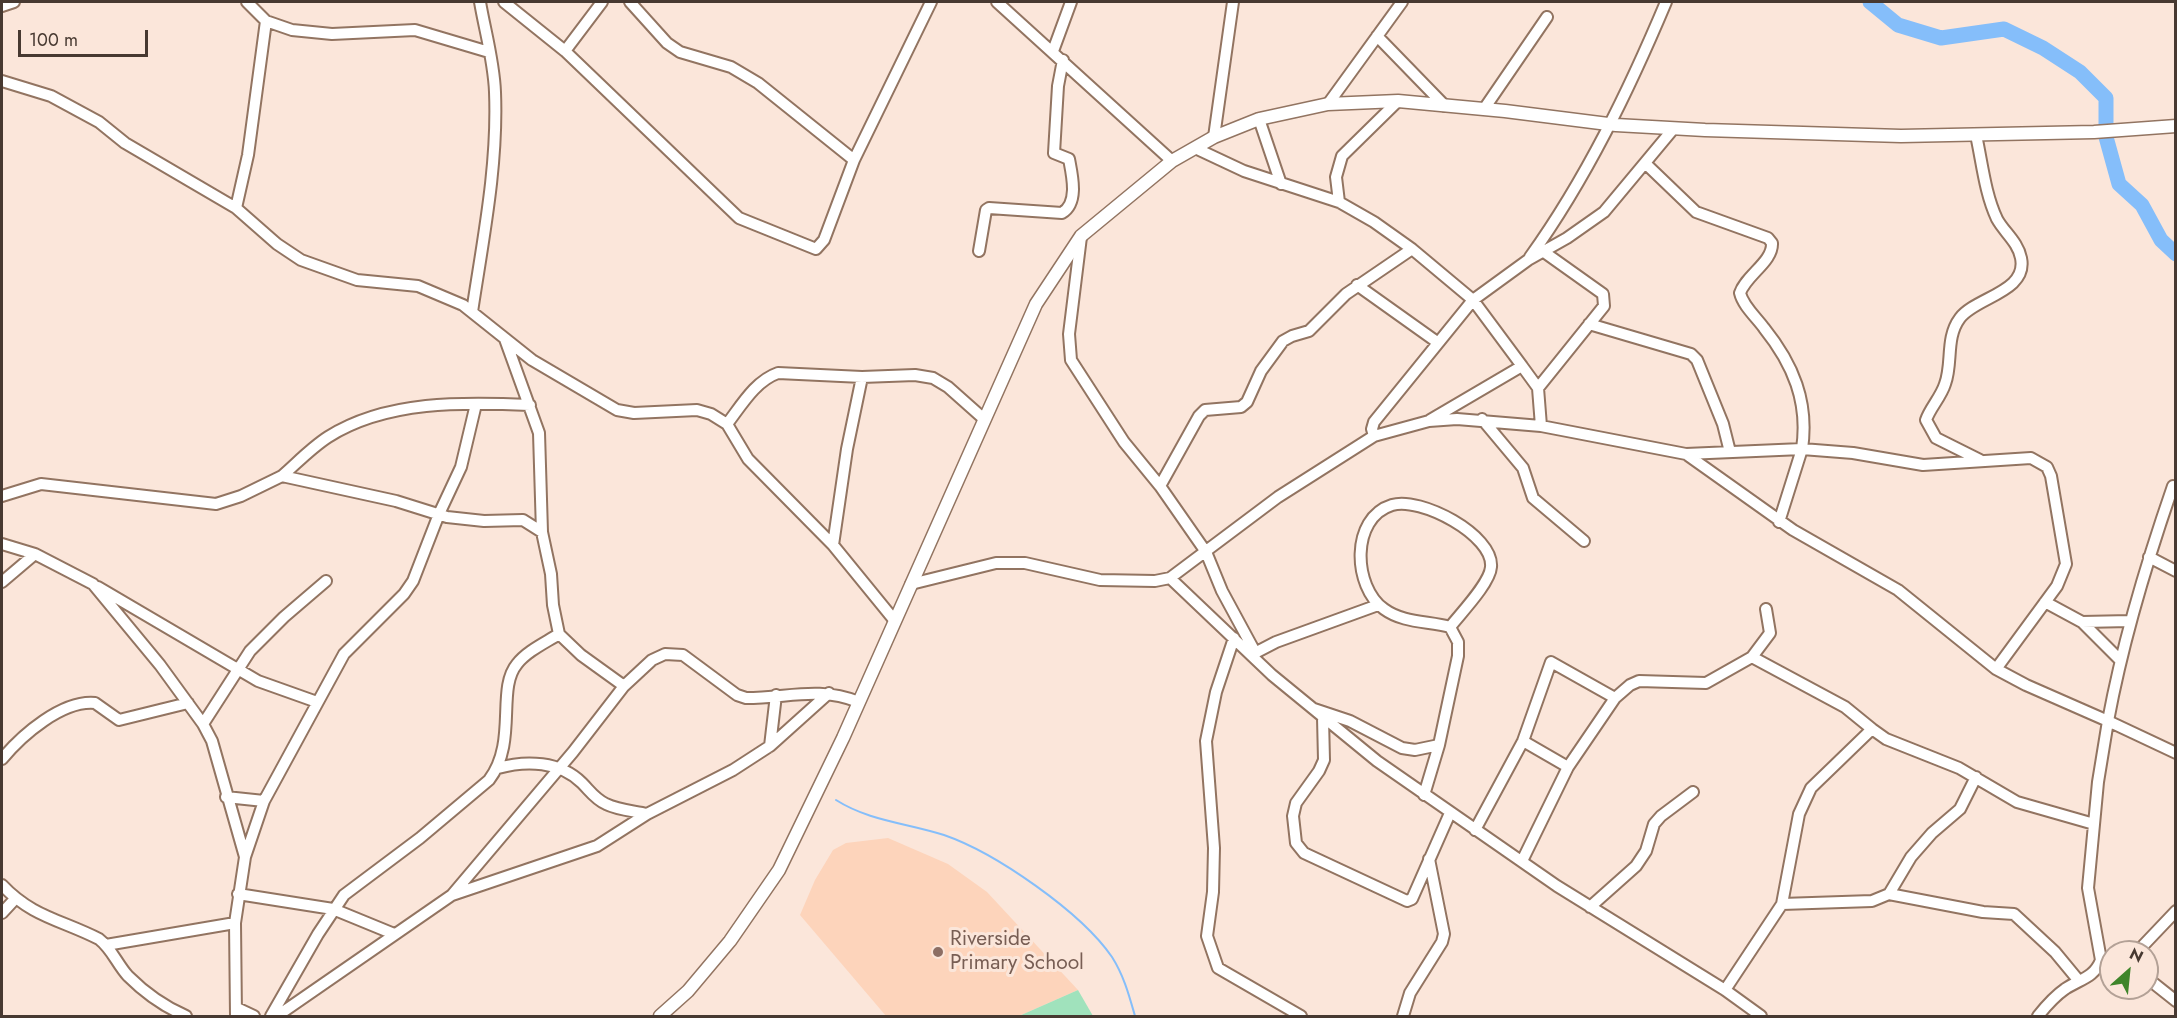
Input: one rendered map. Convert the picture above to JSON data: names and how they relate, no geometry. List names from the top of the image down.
{
  "places": ["Riverside Primary School"],
  "scale_bar": "100 m",
  "north": "top right"
}
